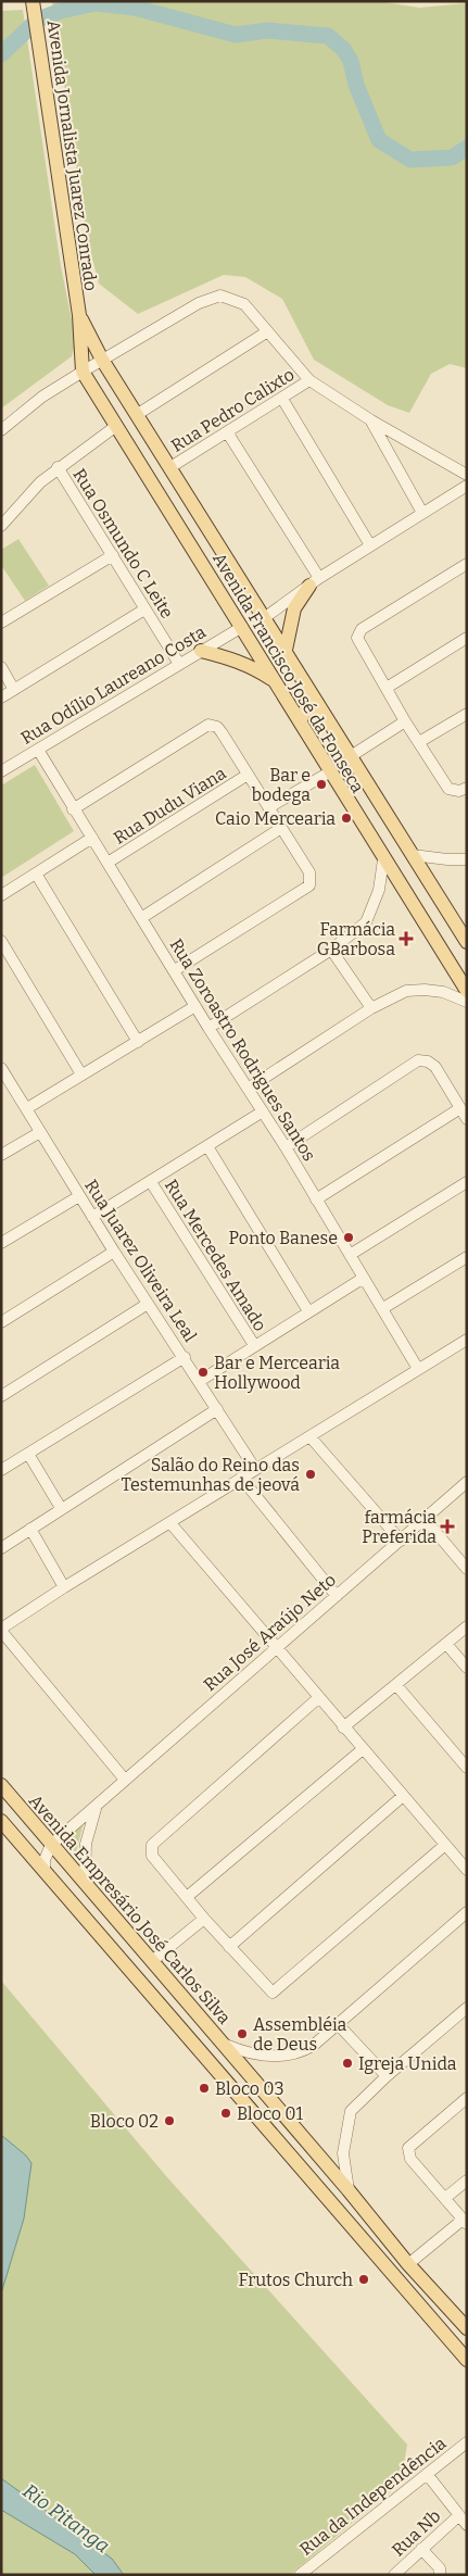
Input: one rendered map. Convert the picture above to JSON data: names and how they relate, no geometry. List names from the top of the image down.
{
  "streets": {
    "main road": ["Avenida Jornalista Juarez Conrado", "Avenida Francisco José da Fonseca", "Avenida Empresário José Carlos Silva"],
    "street": [
      "Rua Pedro Calixto",
      "Rua Osmundo C Leite",
      "Rua Odílio Laureano Costa",
      "Rua Dudu Viana",
      "Rua Zoroastro Rodrigues Santos",
      "Rua Mercedes Amado",
      "Rua Juarez Oliveira Leal",
      "Rua José Araújo Neto",
      "Rua da Independência",
      "Rua Nb"
    ]
  },
  "crossings": [
    ["Avenida Jornalista Juarez Conrado", "Avenida Francisco José da Fonseca"],
    ["Rua Pedro Calixto", "Avenida Francisco José da Fonseca"],
    ["Rua Osmundo C Leite", "Rua Odílio Laureano Costa"],
    ["Avenida Francisco José da Fonseca", "Rua Odílio Laureano Costa"],
    ["Rua Odílio Laureano Costa", "Rua Zoroastro Rodrigues Santos"],
    ["Rua Dudu Viana", "Rua Zoroastro Rodrigues Santos"],
    ["Rua José Araújo Neto", "Avenida Empresário José Carlos Silva"]
  ],
  "water": ["Rio Pitanga"],
  "places": {
    "other": [
      "Bar e bodega",
      "Caio Mercearia",
      "Ponto Banese",
      "Bar e Mercearia Hollywood",
      "Salão do Reino das Testemunhas de jeová",
      "Assembléia de Deus",
      "Igreja Unida",
      "Bloco 03",
      "Bloco 01",
      "Bloco 02",
      "Frutos Church"
    ],
    "health": ["Farmácia GBarbosa", "farmácia Preferida"]
  }
}
